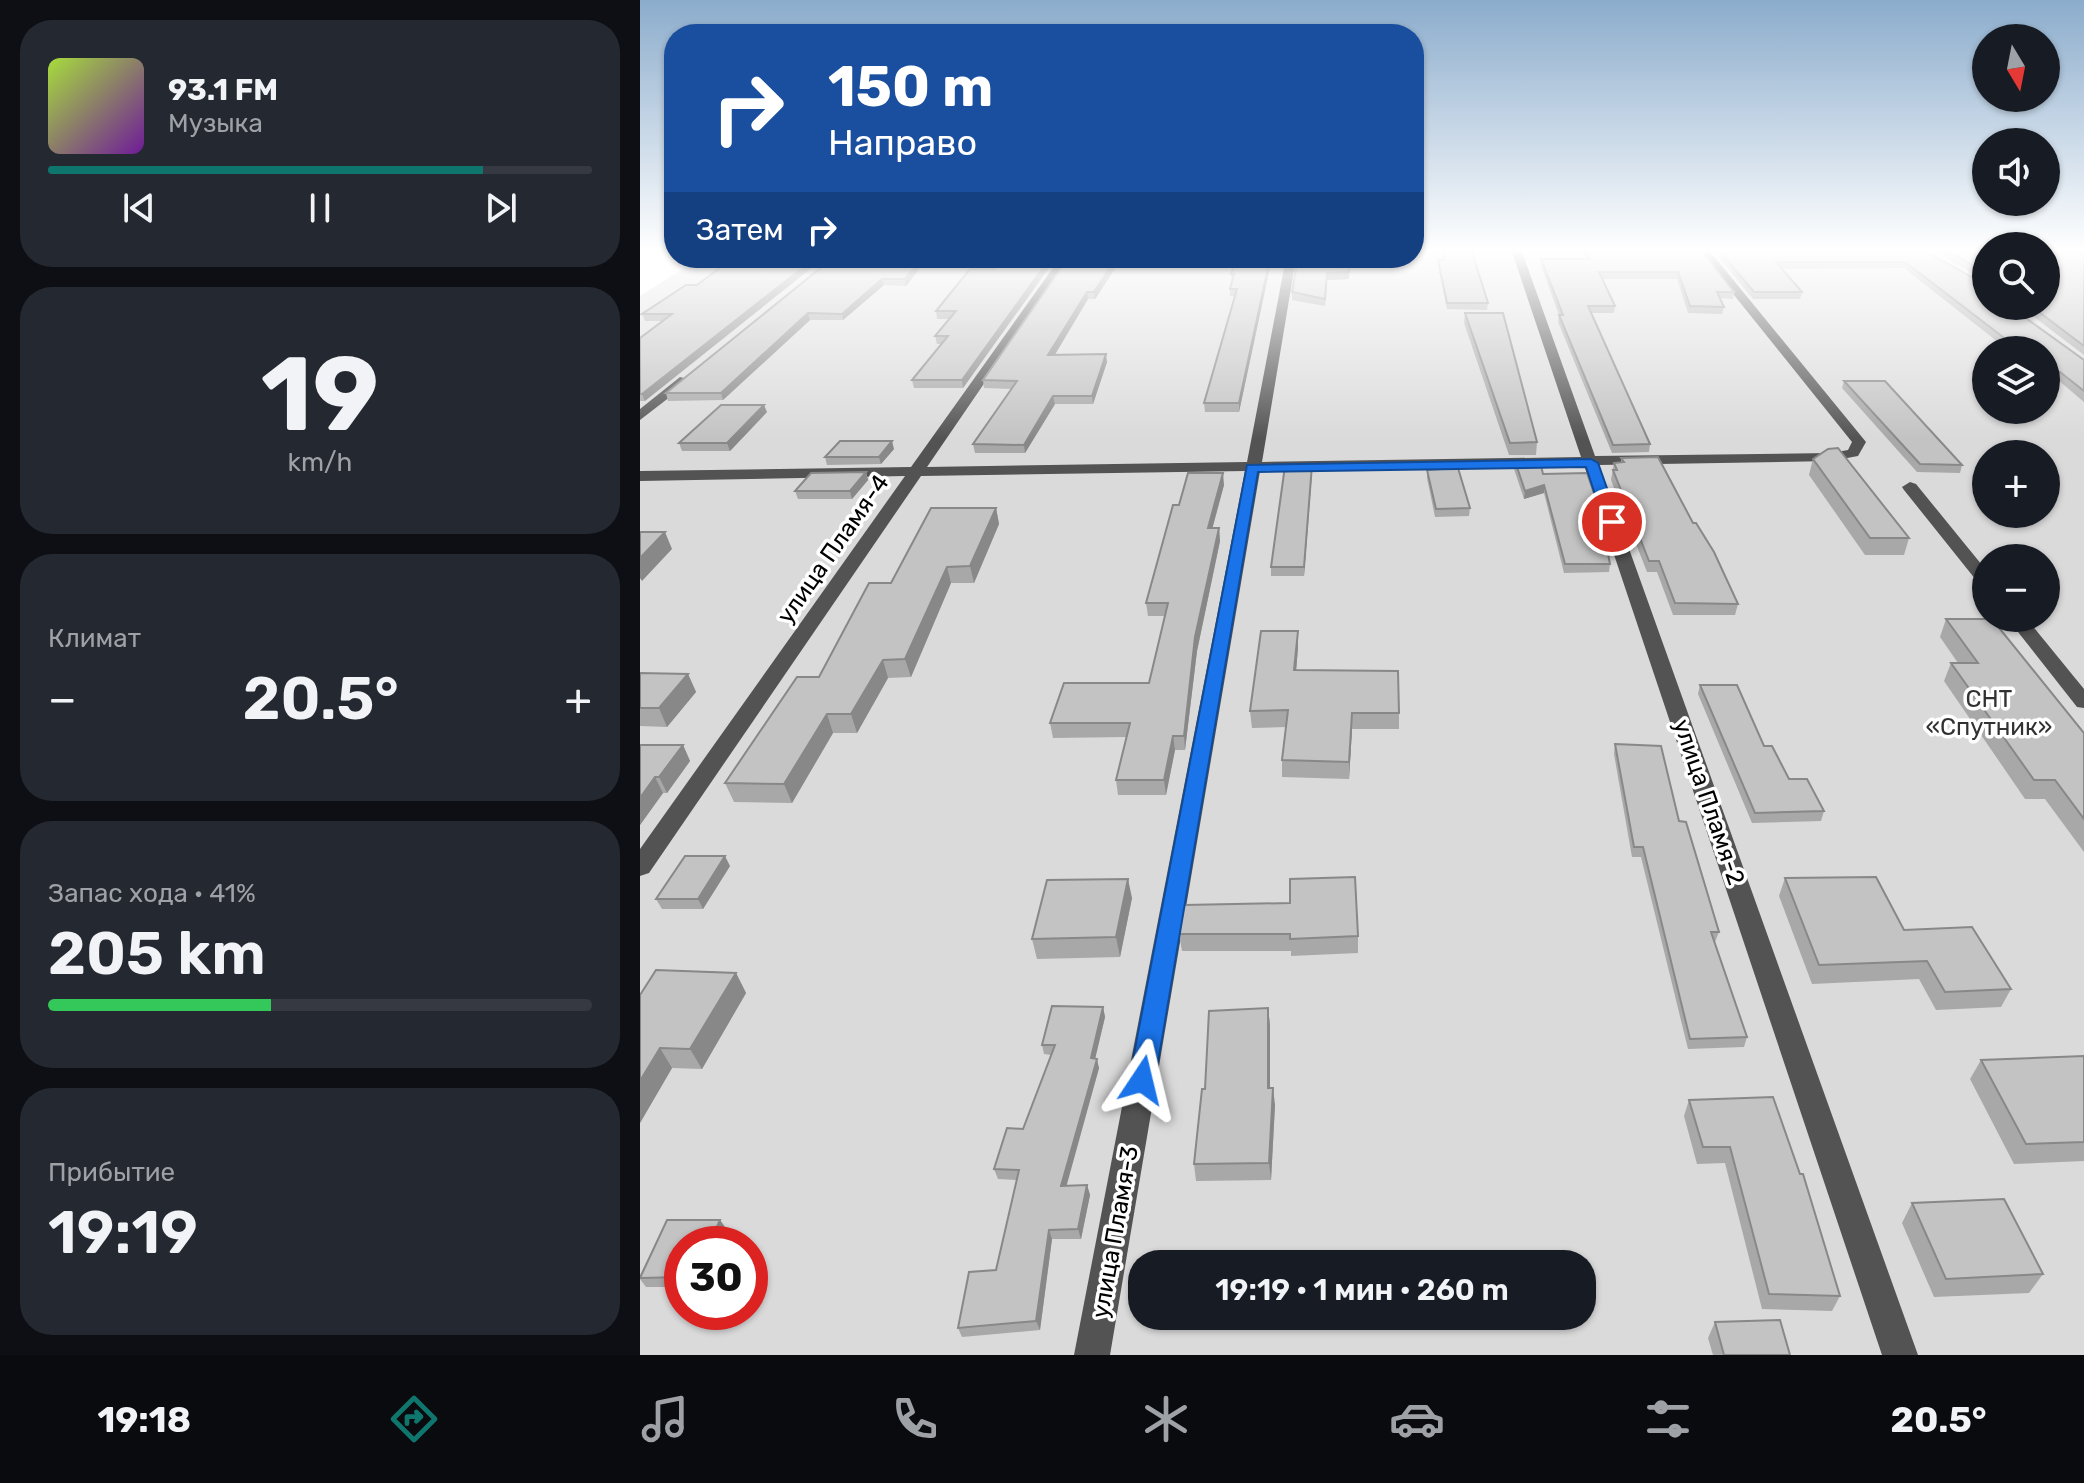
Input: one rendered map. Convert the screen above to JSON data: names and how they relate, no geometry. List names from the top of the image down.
{
  "streets": {
    "street": ["улица Пламя-4", "улица Пламя-2", "улица Пламя-3"]
  },
  "parks": ["СНТ «Спутник»"],
  "north": "bottom",
  "page": {
    "map_buttons": ["+", "−"],
    "turn": ["150 m", "Направо"],
    "song": ["93.1 FM", "Музыка"],
    "then": "Затем",
    "tile": [
      ["19", "km/h"],
      "Климат",
      ["Запас хода · 41%", "205 km"],
      ["Прибытие", "19:19"]
    ],
    "heat": ["−", "20.5°", "+"],
    "limit": "30",
    "trip": "19:19 · 1 мин · 260 m",
    "tabs": ["19:18", "20.5°"]
  }
}
